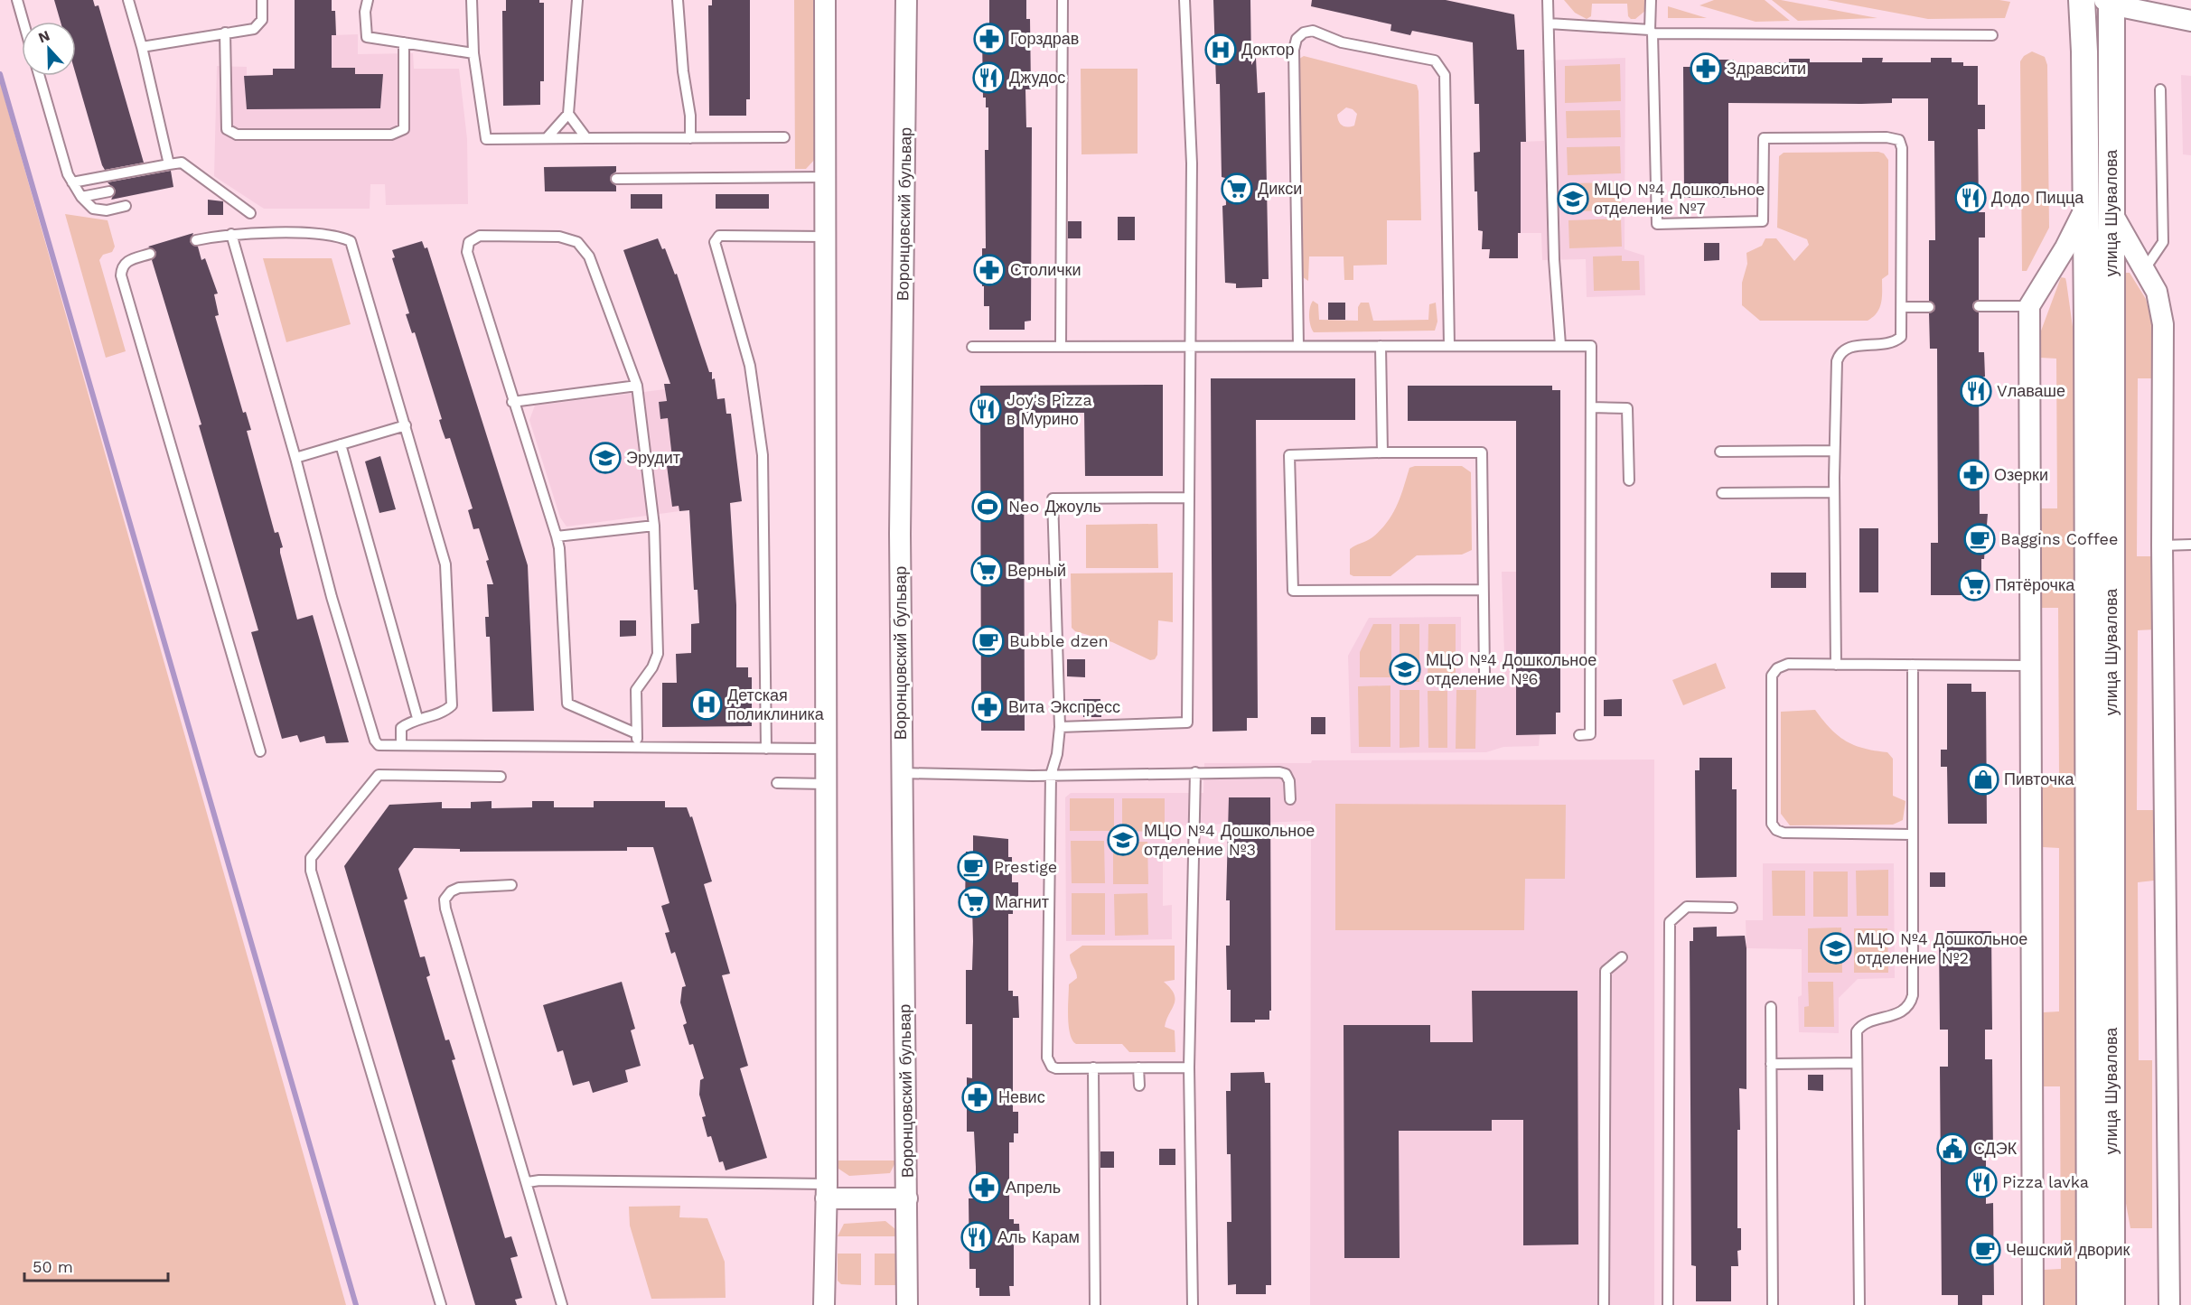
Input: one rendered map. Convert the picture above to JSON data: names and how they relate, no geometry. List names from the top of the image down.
{
  "streets": {
    "street": ["улица Шувалова", "Воронцовский бульвар"]
  },
  "places": {
    "pharmacy": [
      "Горздрав",
      "Здравсити",
      "Столички",
      "Озерки",
      "Вита Экспресс",
      "Невис",
      "Апрель"
    ],
    "hospital": ["Доктор", "Детская поликлиника"],
    "restaurant": [
      "Джудос",
      "Додо Пицца",
      "Vлаваше",
      "Joy's Pizza в Мурино",
      "Pizza lavka",
      "Аль Карам"
    ],
    "supermarket": [
      "Дикси",
      "Верный",
      "Пятёрочка",
      "Магнит"
    ],
    "school or university": [
      "МЦО №4 Дошкольное отделение №7",
      "Эрудит",
      "МЦО №4 Дошкольное отделение №6",
      "МЦО №4 Дошкольное отделение №3",
      "МЦО №4 Дошкольное отделение №2"
    ],
    "sports": ["Neo Джоуль"],
    "cafe": [
      "Baggins Coffee",
      "Bubble dzen",
      "Prestige",
      "Чешский дворик"
    ],
    "shop": ["Пивточка"],
    "public building": ["СДЭК"]
  },
  "scale_bar": "50 m",
  "north": "top"
}
